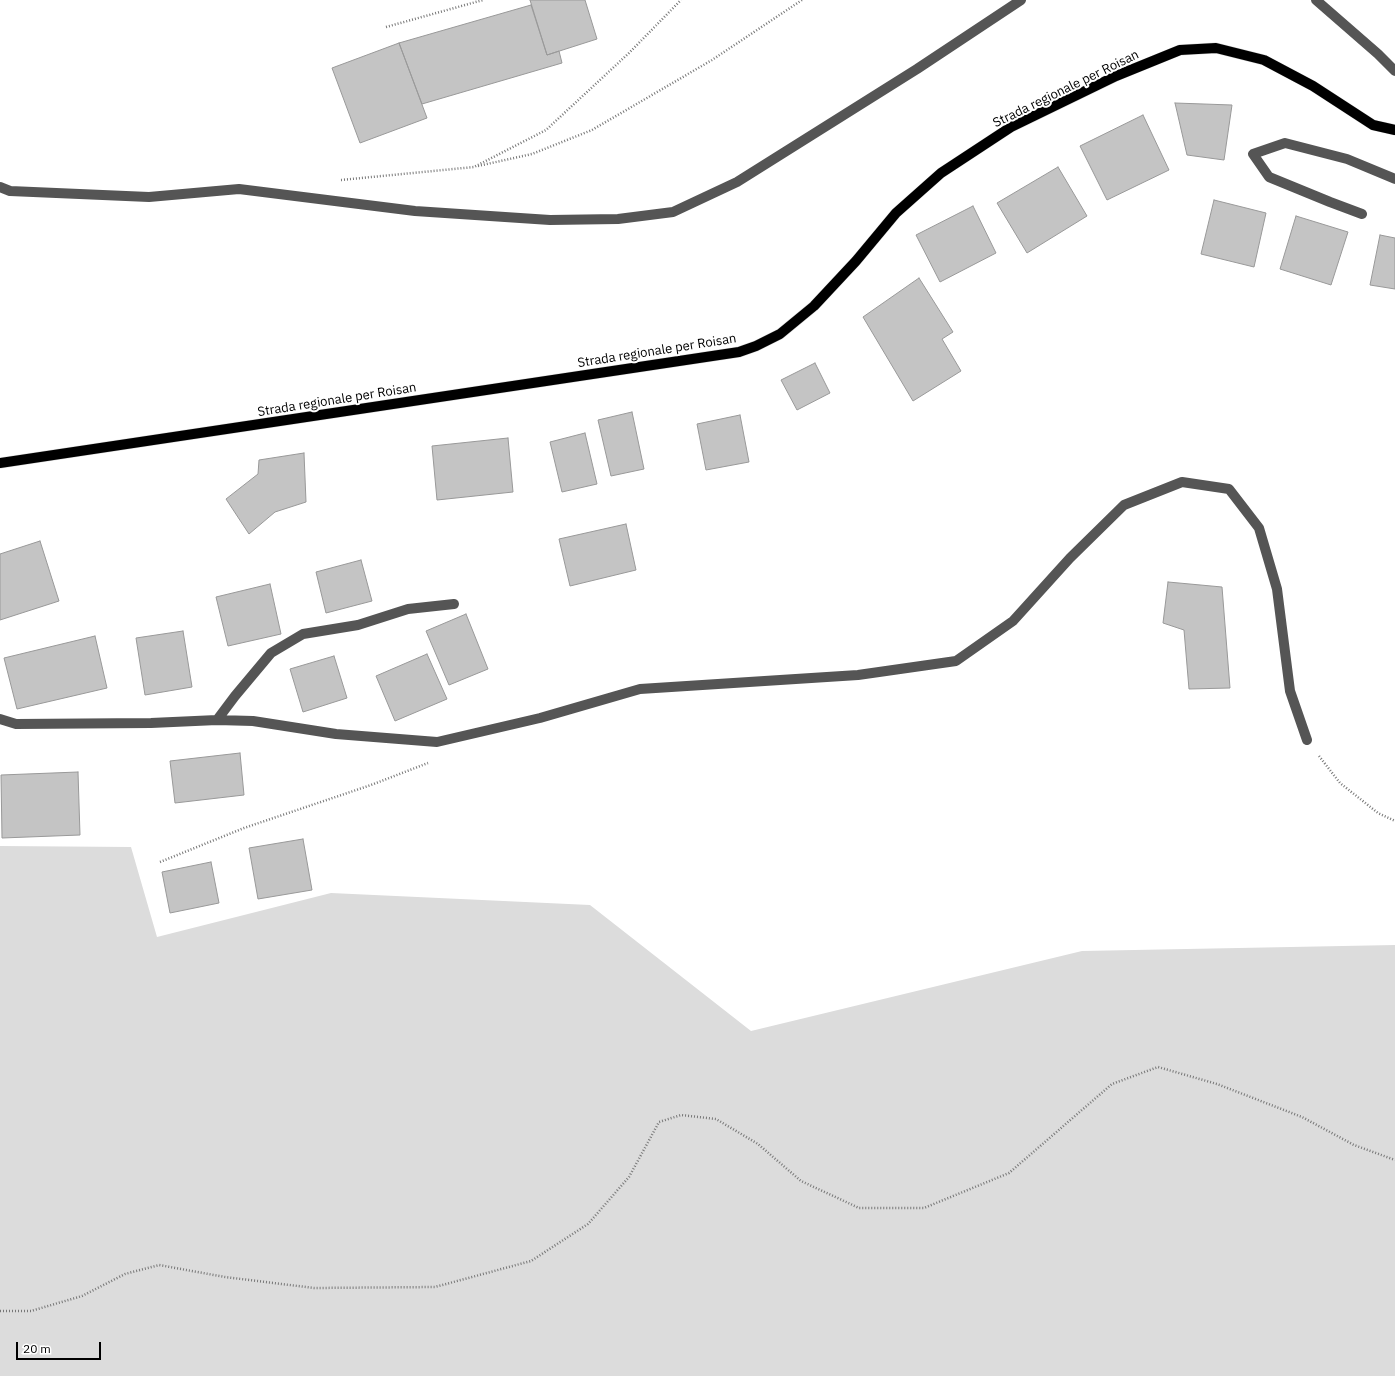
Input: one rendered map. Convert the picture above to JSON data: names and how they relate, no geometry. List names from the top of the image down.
{
  "streets": {
    "main road": ["Strada regionale per Roisan"]
  },
  "scale_bar": "20 m"
}
